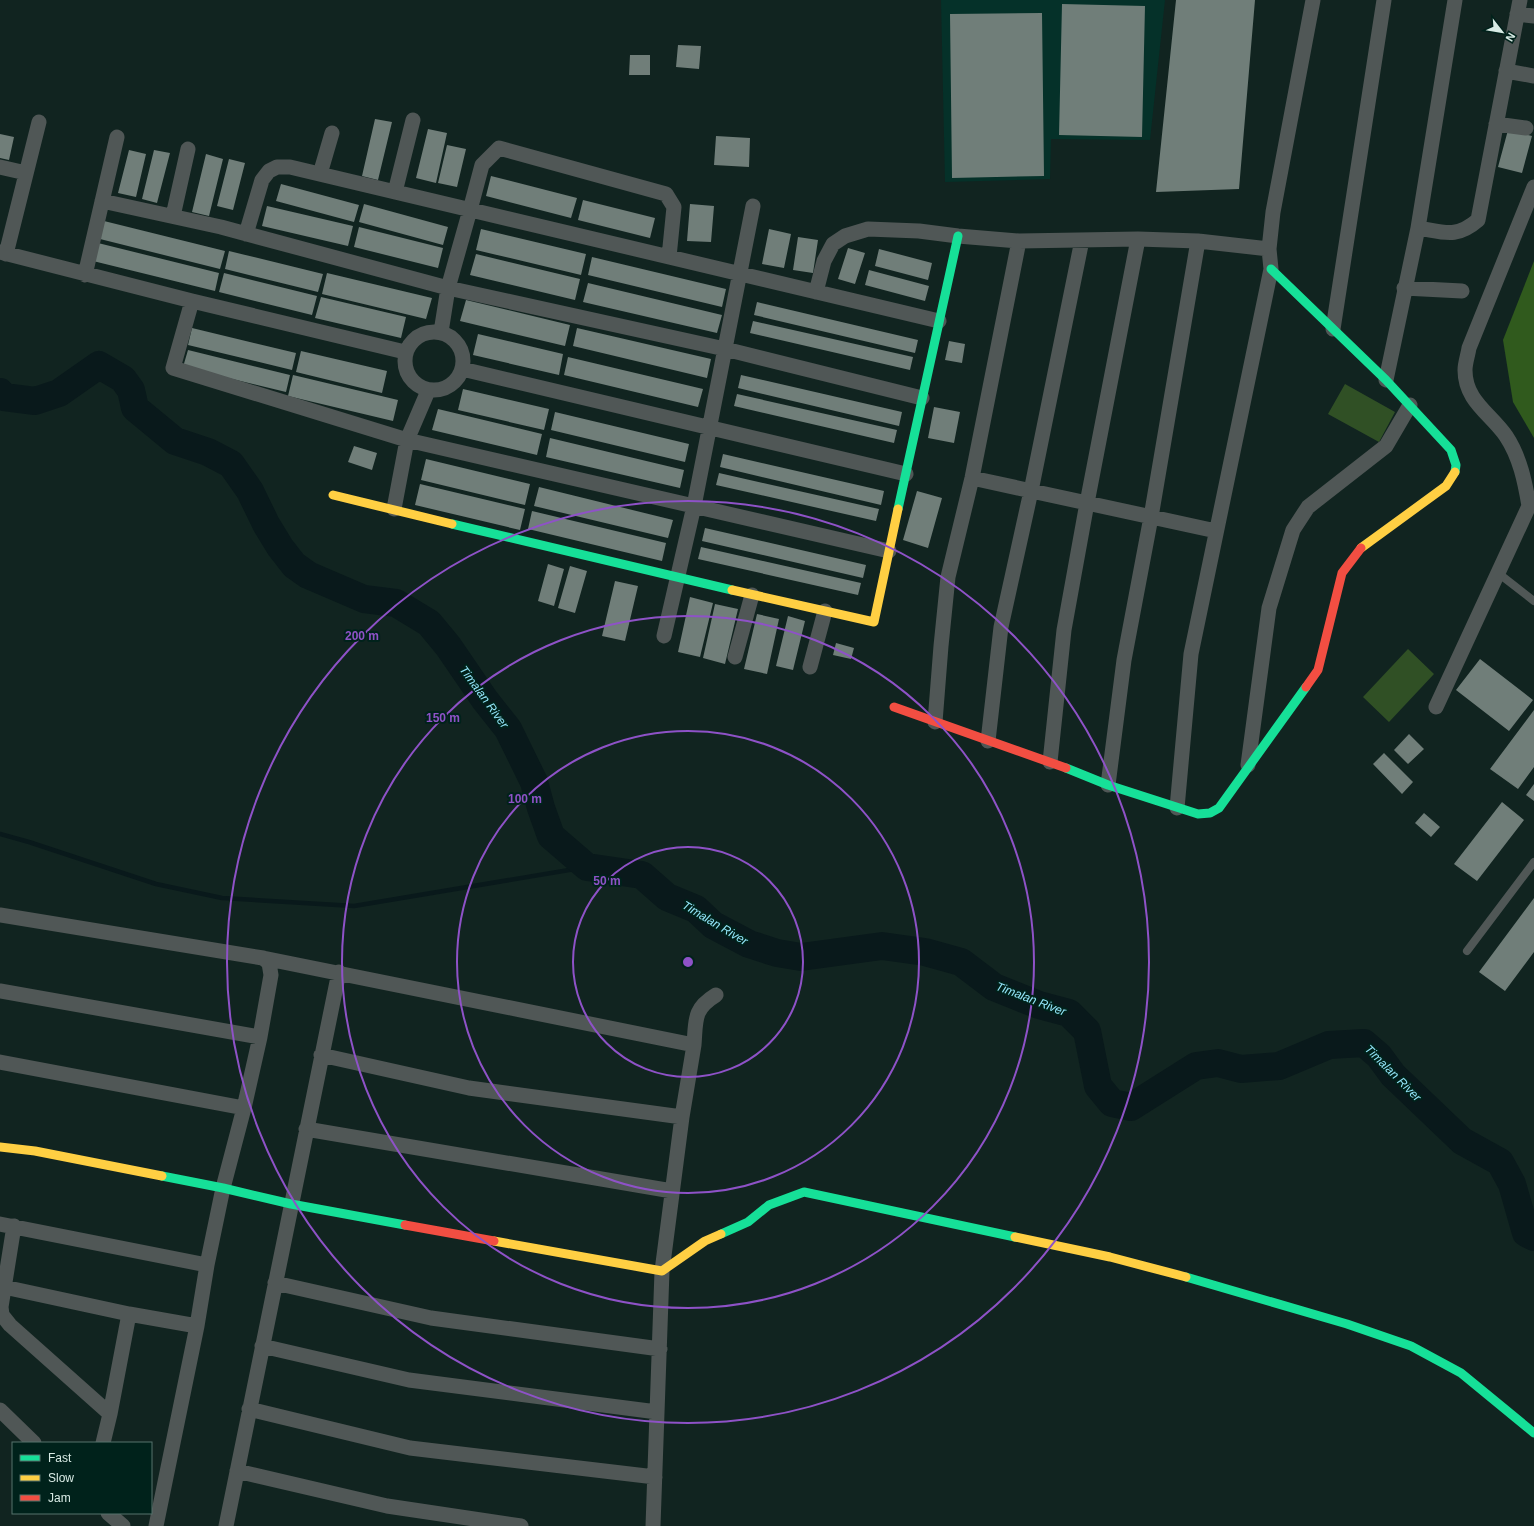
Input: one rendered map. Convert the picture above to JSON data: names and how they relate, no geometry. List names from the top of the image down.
{
  "water": ["Timalan River"],
  "legend": ["Fast", "Slow", "Jam"],
  "north": "bottom right",
  "rings": [
    "200 m",
    "150 m",
    "100 m",
    "50 m"
  ]
}
